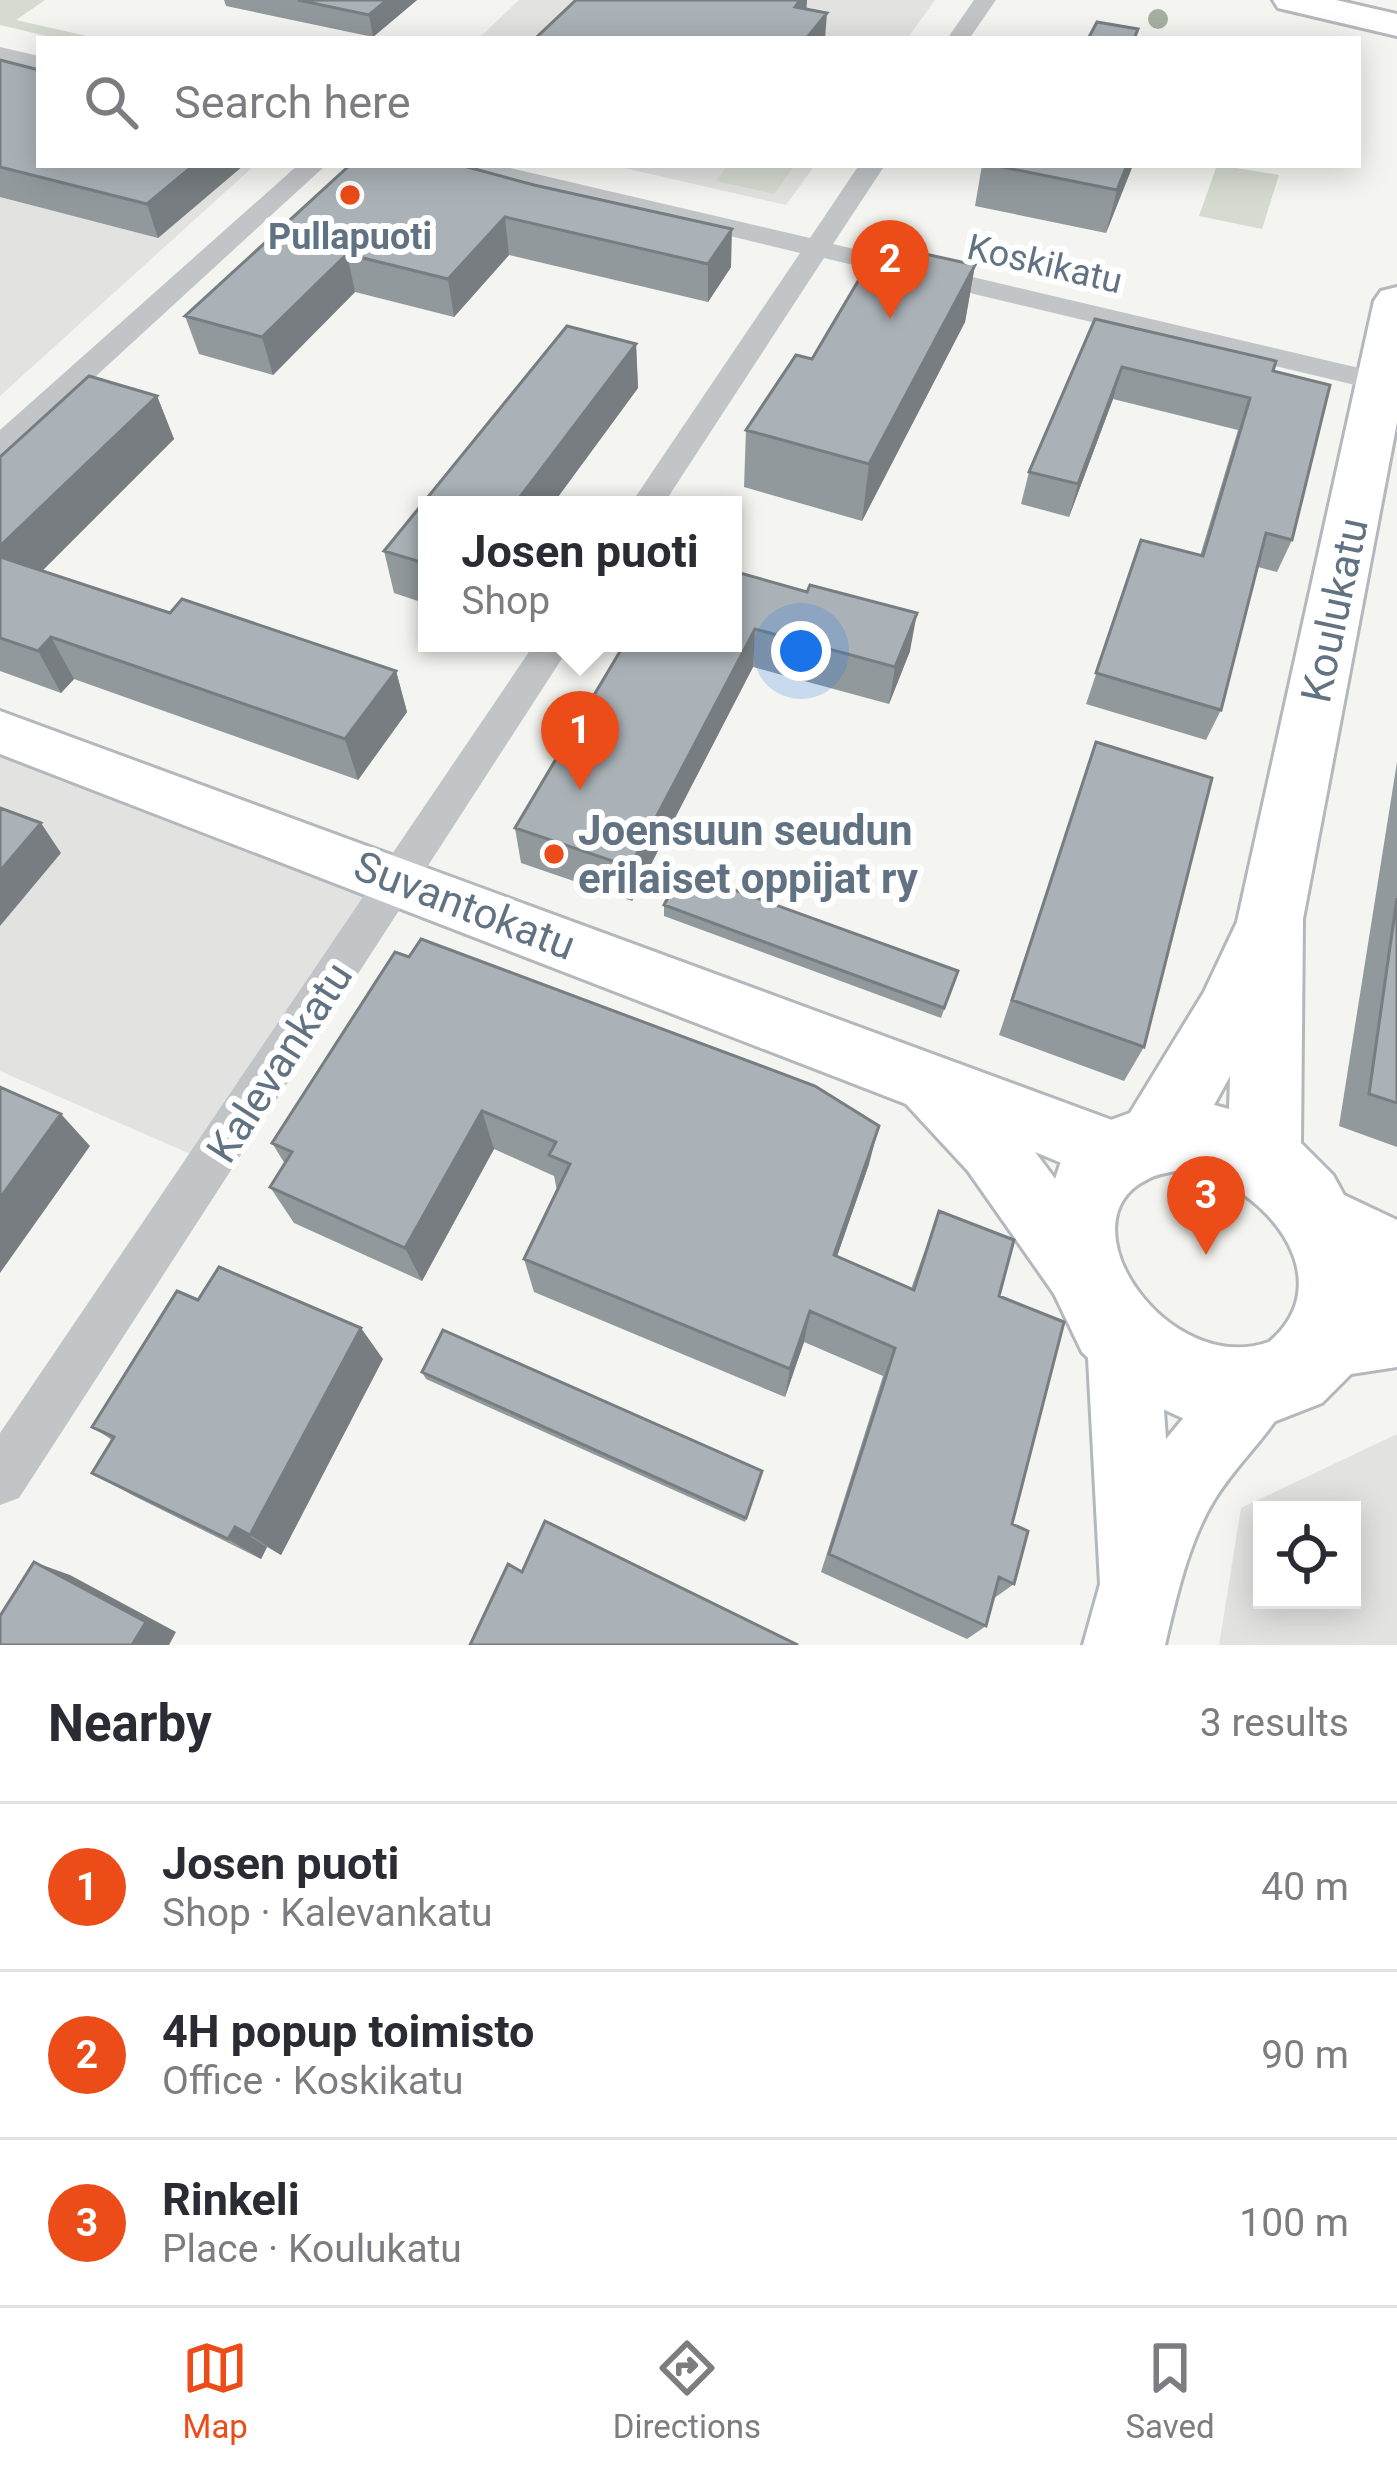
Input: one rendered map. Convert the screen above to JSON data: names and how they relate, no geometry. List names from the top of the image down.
{
  "streets": {
    "main road": ["Koulukatu", "Suvantokatu"],
    "street": ["Koskikatu", "Kalevankatu"]
  },
  "crossings": [
    ["Koskikatu", "Koulukatu"],
    ["Koulukatu", "Suvantokatu"],
    ["Suvantokatu", "Kalevankatu"]
  ],
  "places": ["Pullapuoti", "Joensuun seudun erilaiset oppijat ry"],
  "page": {
    "search": "Search here",
    "pins": ["2", "1", "3"],
    "popup": ["Josen puoti", "Shop"],
    "heading": ["Nearby", "3 results"],
    "list": [
      {
        "mark": "1",
        "name": "Josen puoti",
        "note": "Shop · Kalevankatu",
        "value": "40 m"
      },
      {
        "mark": "2",
        "name": "4H popup toimisto",
        "note": "Office · Koskikatu",
        "value": "90 m"
      },
      {
        "mark": "3",
        "name": "Rinkeli",
        "note": "Place · Koulukatu",
        "value": "100 m"
      }
    ],
    "nav": ["Map", "Directions", "Saved"]
  }
}
